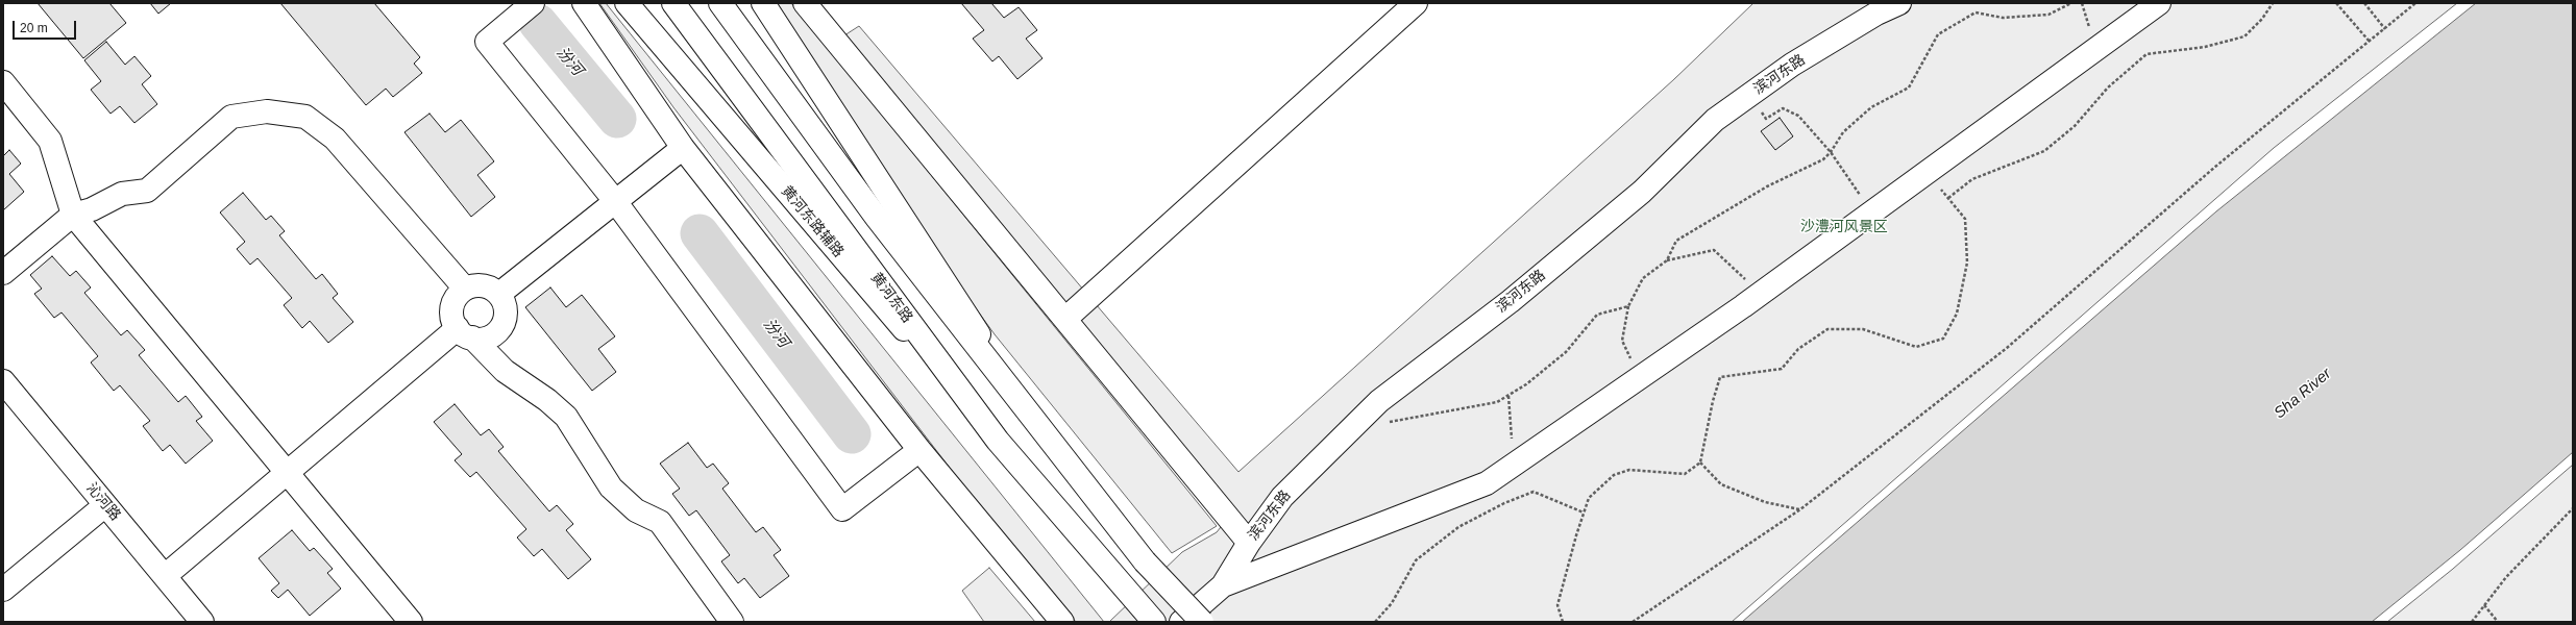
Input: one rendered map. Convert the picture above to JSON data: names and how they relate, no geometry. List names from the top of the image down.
{
  "streets": {
    "street": [
      "滨河东路",
      "黄河东路辅路",
      "黄河东路",
      "沁河路"
    ]
  },
  "crossings": [
    ["黄河东路辅路", "黄河东路"]
  ],
  "water": ["汾河", "Sha River"],
  "parks": ["沙澧河风景区"],
  "scale_bar": "20 m"
}
